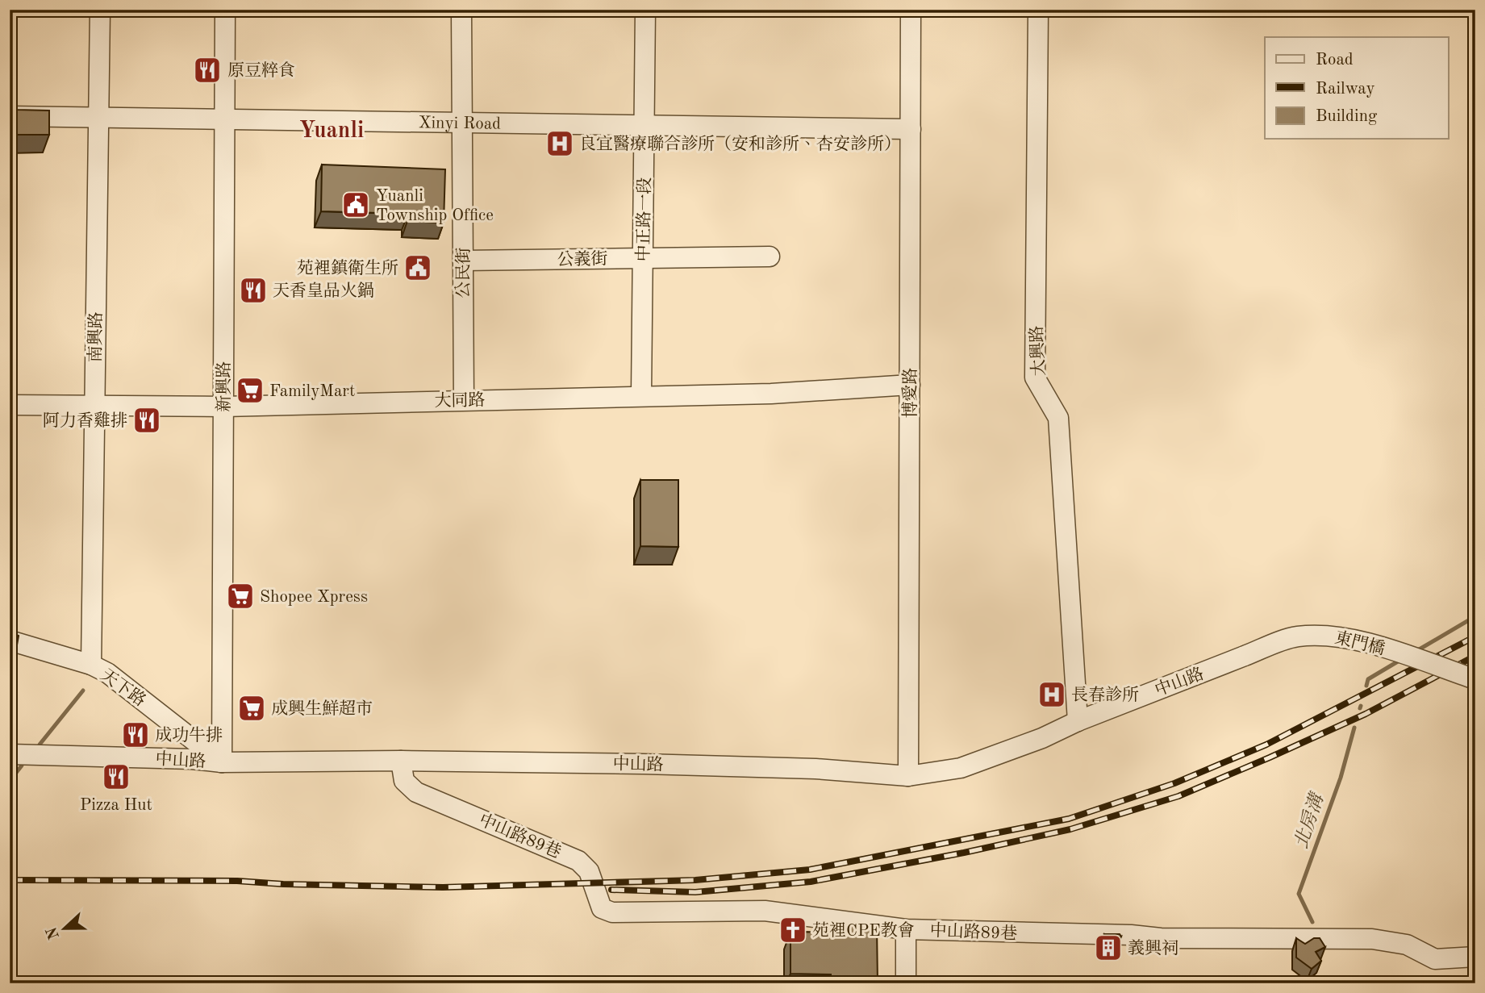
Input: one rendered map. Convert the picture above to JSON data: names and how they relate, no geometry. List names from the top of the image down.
{
  "streets": {
    "street": [
      "Xinyi Road",
      "中正路一段",
      "公義街",
      "公民街",
      "南興路",
      "大興路",
      "新興路",
      "博愛路",
      "大同路",
      "東門橋",
      "中山路",
      "天下路",
      "中山路89巷"
    ]
  },
  "crossings": [
    ["Xinyi Road", "中正路一段"],
    ["Xinyi Road", "公民街"],
    ["Xinyi Road", "南興路"],
    ["Xinyi Road", "新興路"],
    ["Xinyi Road", "博愛路"],
    ["中正路一段", "公義街"],
    ["中正路一段", "大同路"],
    ["公義街", "公民街"],
    ["公民街", "大同路"],
    ["南興路", "大同路"],
    ["南興路", "天下路"],
    ["大興路", "中山路"],
    ["新興路", "大同路"],
    ["新興路", "中山路"],
    ["新興路", "天下路"],
    ["博愛路", "大同路"],
    ["博愛路", "中山路"],
    ["東門橋", "中山路"],
    ["中山路", "天下路"],
    ["中山路", "中山路89巷"]
  ],
  "districts": ["Yuanli"],
  "water": ["北房溝"],
  "places": {
    "restaurant": [
      "原豆粹食",
      "天香皇品火鍋",
      "阿力香雞排",
      "成功牛排",
      "Pizza Hut"
    ],
    "hospital": ["良宜醫療聯合診所（安和診所、杏安診所）", "長春診所"],
    "public building": ["Yuanli Township Office", "苑裡鎮衛生所"],
    "supermarket": ["FamilyMart", "Shopee Xpress", "成興生鮮超市"],
    "church": ["苑裡CPE教會"],
    "building": ["義興祠"]
  },
  "legend": ["Road", "Railway", "Building"],
  "north": "left"
}
